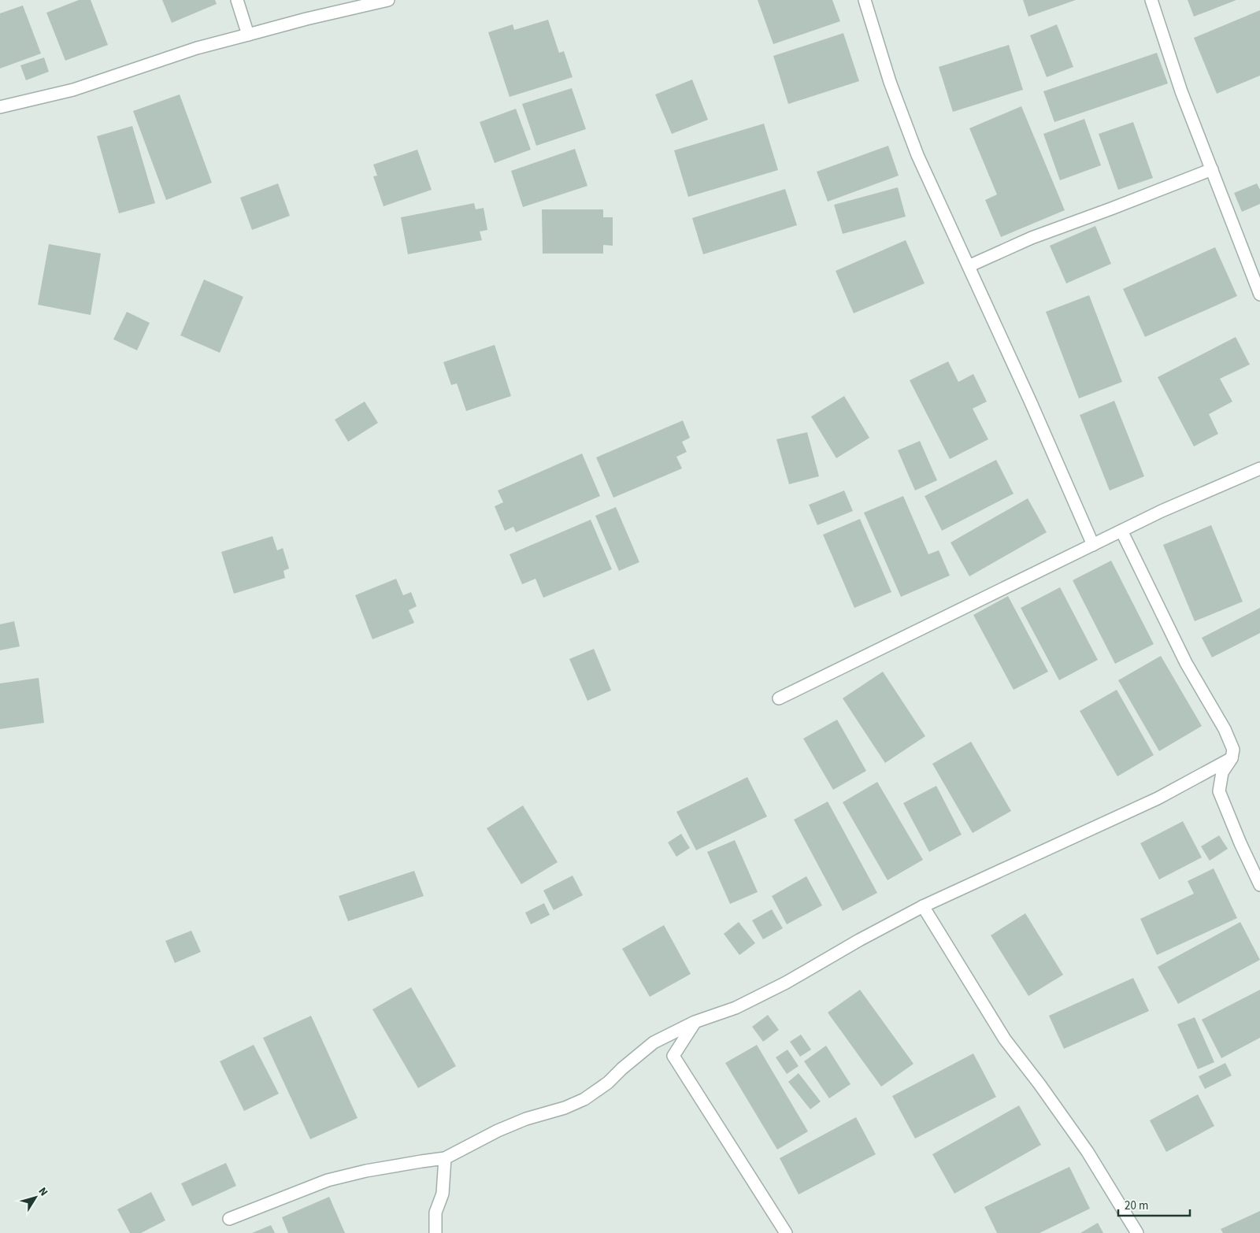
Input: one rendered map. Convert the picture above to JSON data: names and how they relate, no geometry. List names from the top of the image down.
{
  "scale_bar": "20 m",
  "north": "top right"
}
